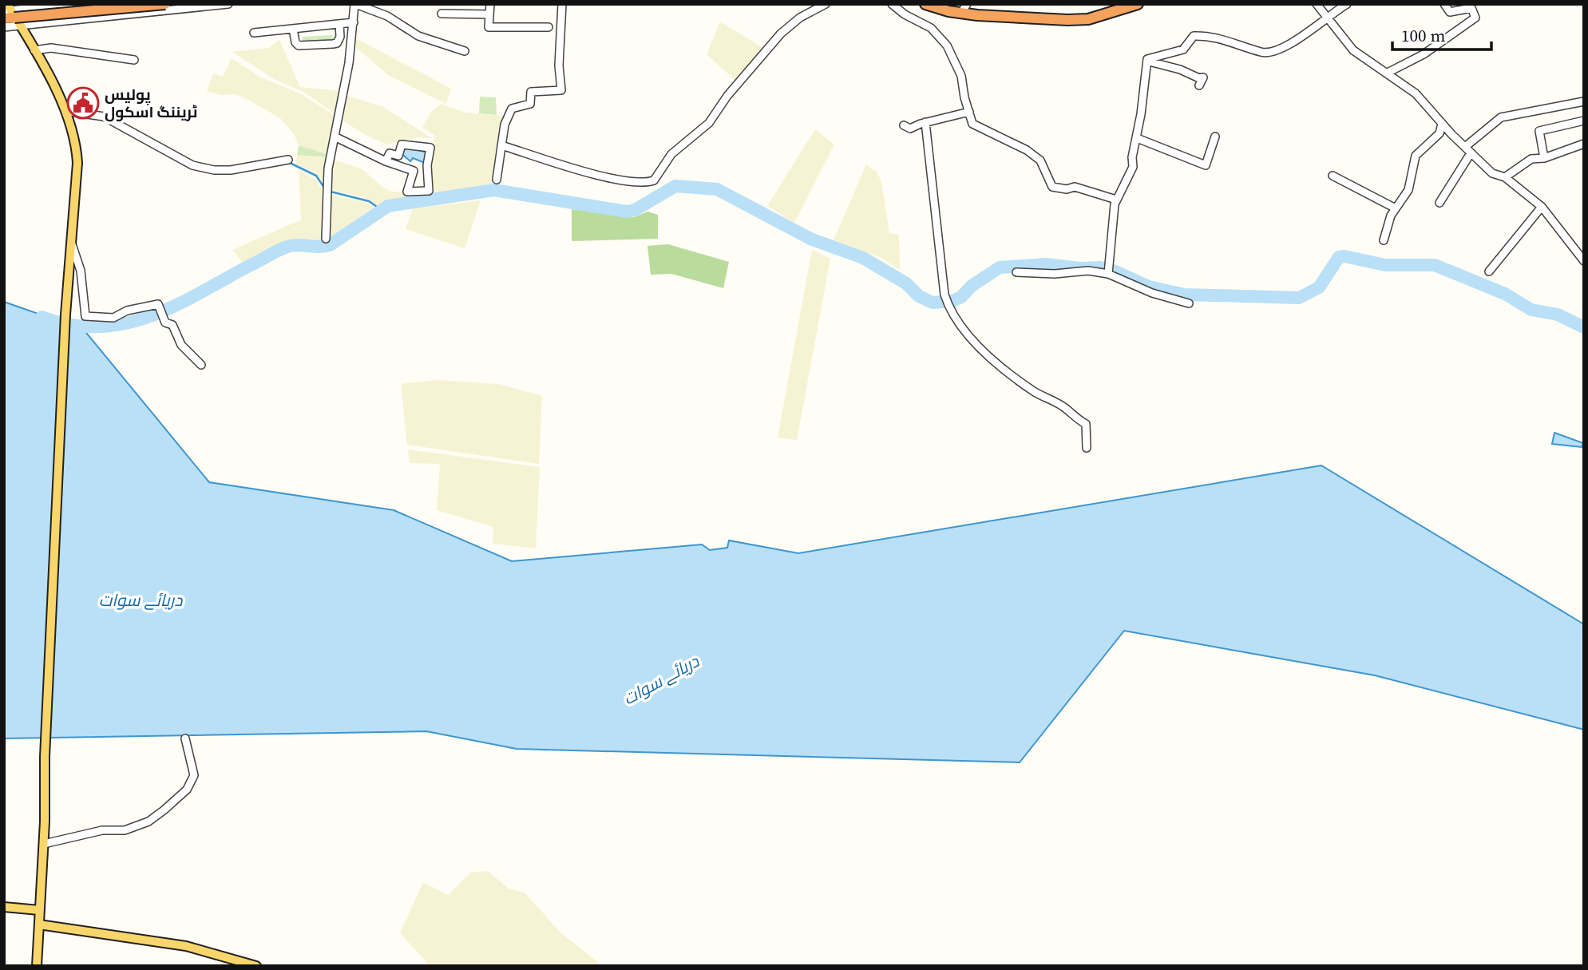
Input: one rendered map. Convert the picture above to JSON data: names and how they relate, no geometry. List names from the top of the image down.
{
  "water": ["دریائے سوات"],
  "places": {
    "public building": ["پولیس ٹریننگ اسکول"]
  },
  "scale_bar": "100 m"
}
